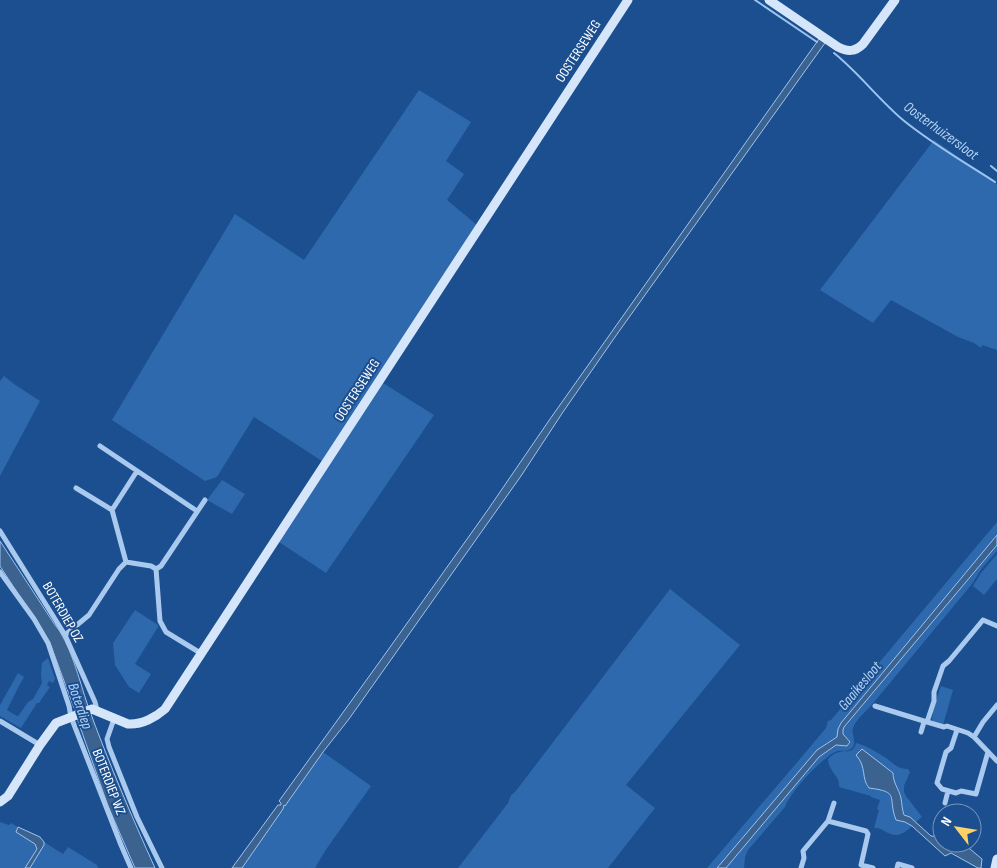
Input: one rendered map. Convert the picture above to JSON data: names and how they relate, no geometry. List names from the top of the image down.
{
  "streets": {
    "street": ["OOSTERSEWEG", "BOTERDIEP OZ", "BOTERDIEP WZ"]
  },
  "crossings": [
    ["OOSTERSEWEG", "BOTERDIEP OZ"]
  ],
  "water": ["Oosterhuizersloot", "Gaaikesloot", "Boterdiep"],
  "north": "top left"
}
